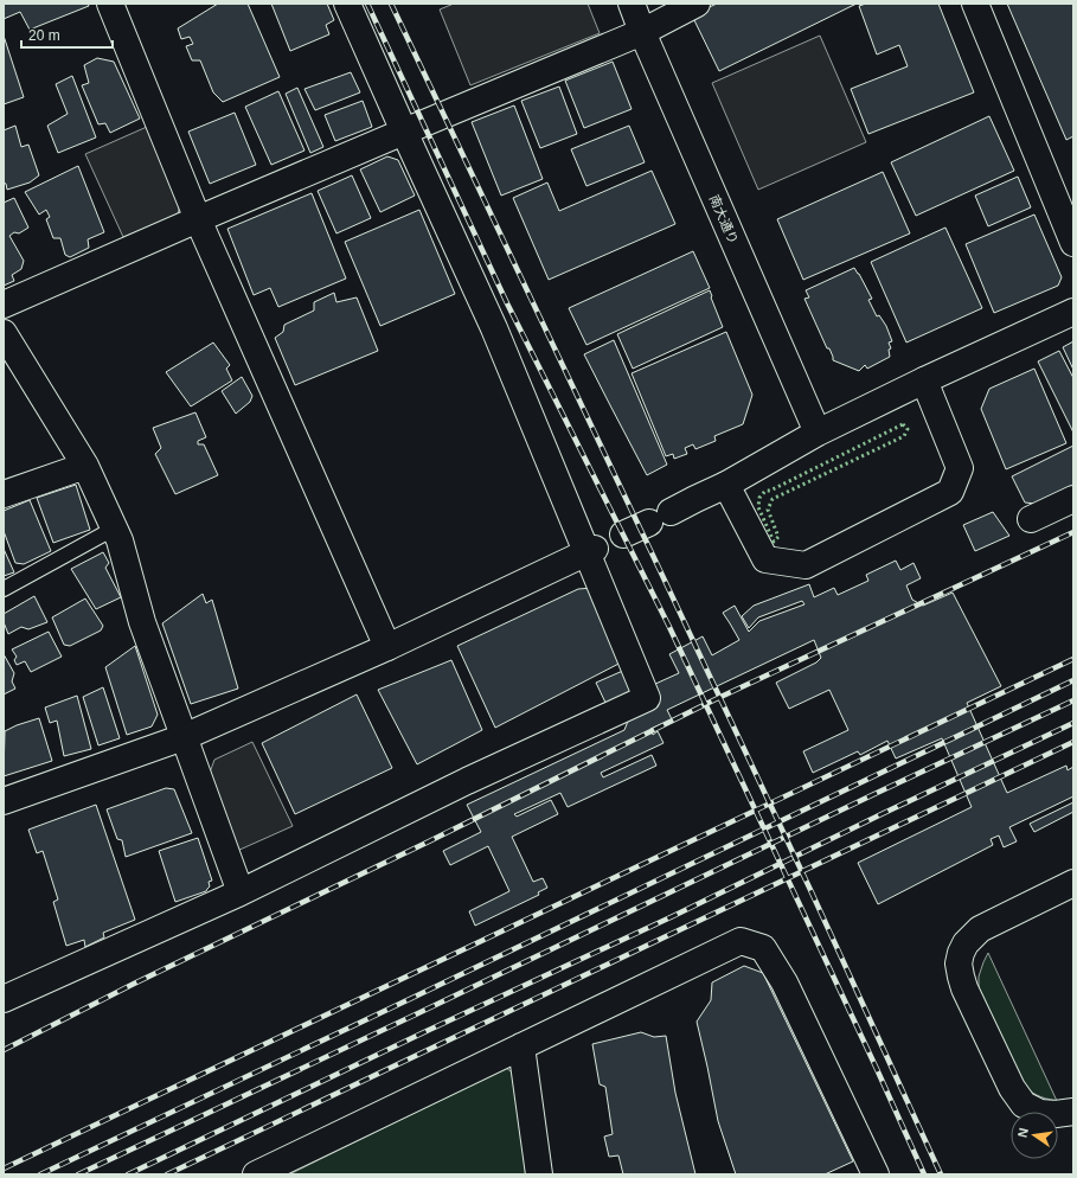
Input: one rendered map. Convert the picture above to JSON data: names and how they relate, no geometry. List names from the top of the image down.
{
  "streets": {
    "street": ["南大通り"]
  },
  "scale_bar": "20 m",
  "north": "left"
}
